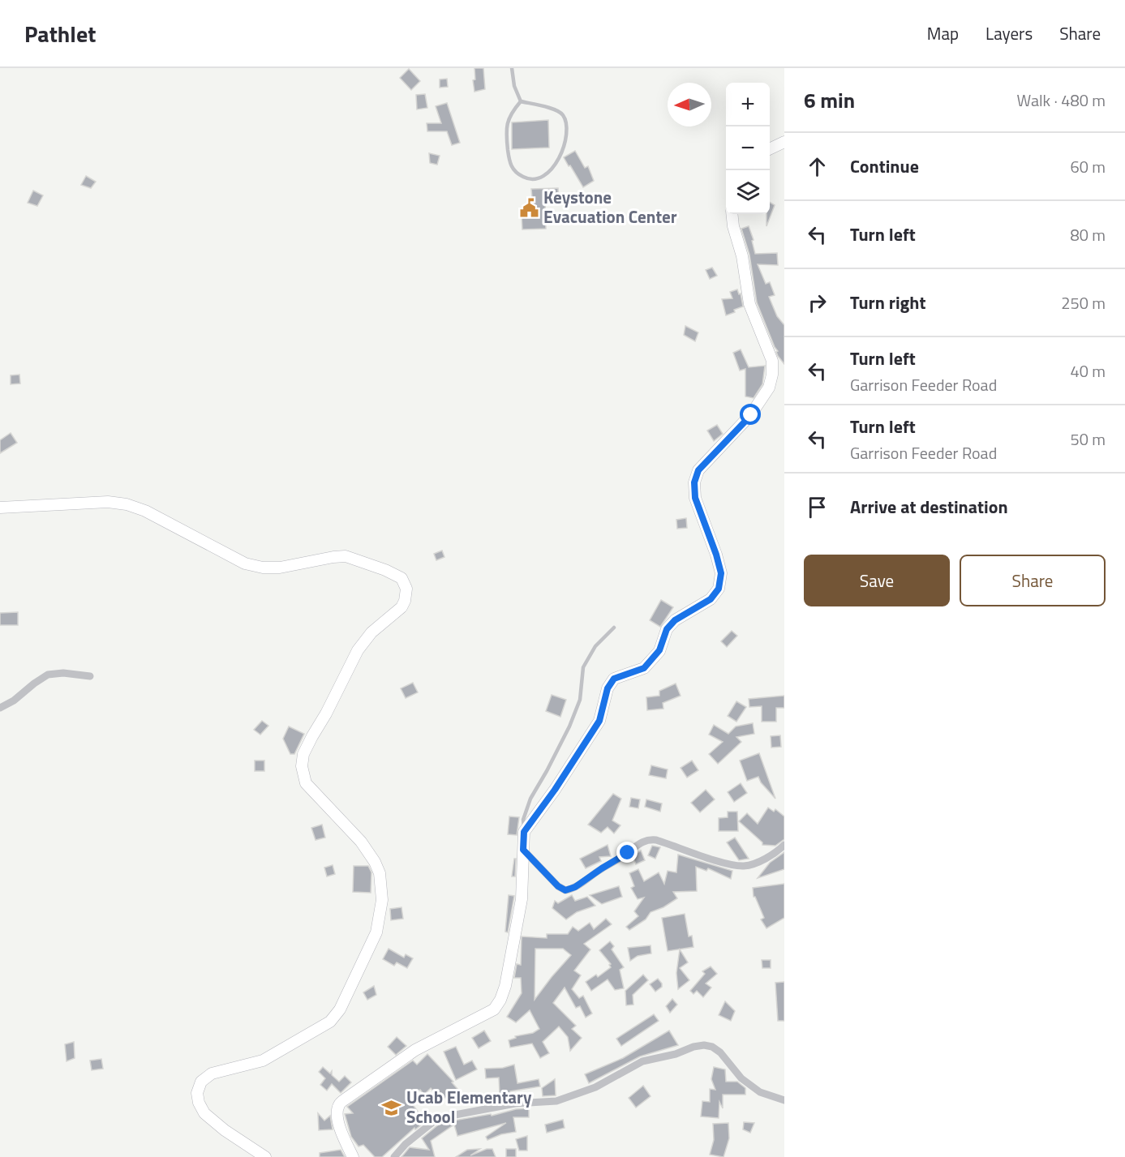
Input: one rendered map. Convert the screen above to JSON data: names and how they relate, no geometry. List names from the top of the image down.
{
  "places": {
    "public building": ["Keystone Evacuation Center"],
    "school or university": ["Ucab Elementary School"]
  },
  "north": "left",
  "page": {
    "header": "Pathlet",
    "nav": ["Map", "Layers", "Share"],
    "heading": ["6 min", "Walk · 480 m"],
    "map_buttons": ["+", "−"],
    "list": [
      ["Continue", "60 m"],
      ["Turn left", "80 m"],
      ["Turn right", "250 m"],
      ["Turn left", "Garrison Feeder Road", "40 m"],
      ["Turn left", "Garrison Feeder Road", "50 m"],
      "Arrive at destination"
    ],
    "buttons": ["Save", "Share"]
  }
}
